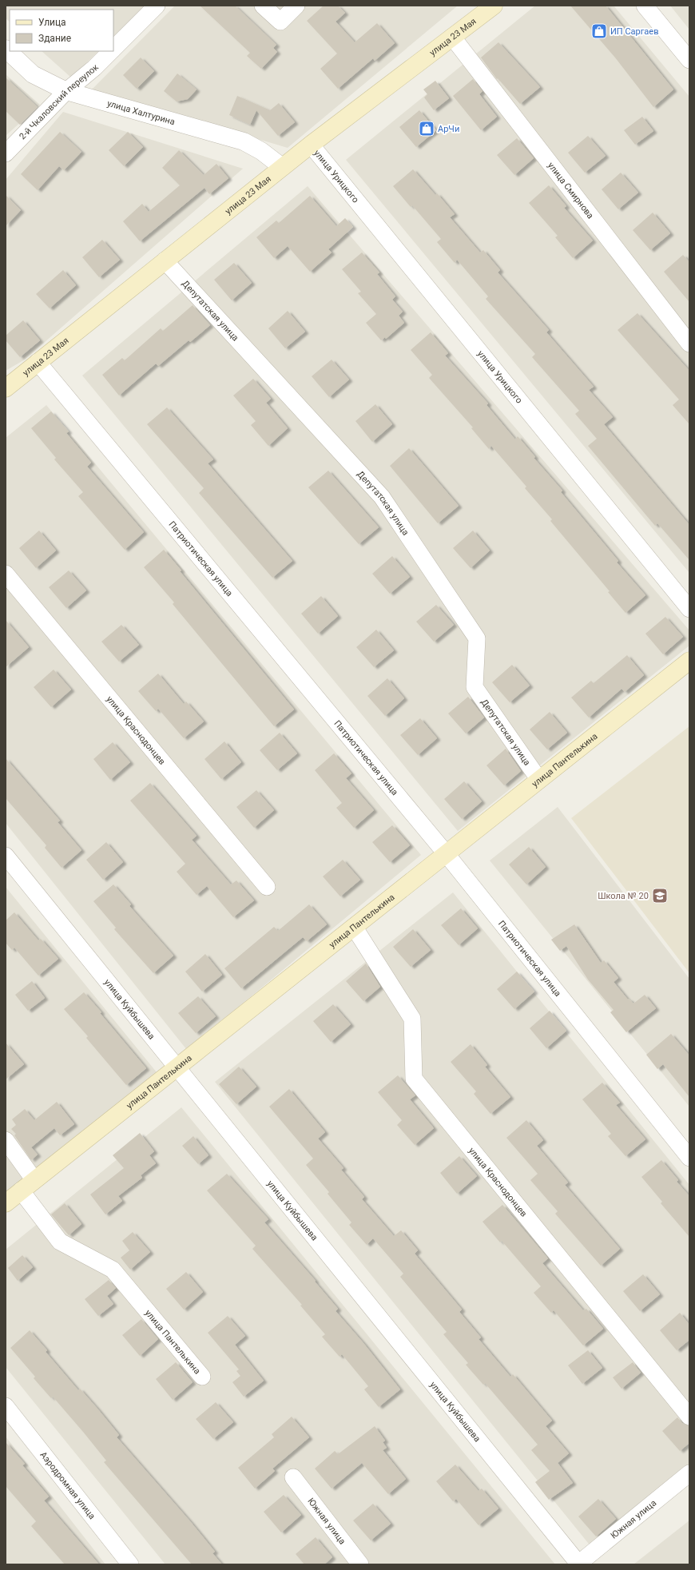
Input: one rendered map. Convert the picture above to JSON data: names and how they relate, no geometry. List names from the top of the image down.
{
  "streets": {
    "main road": ["улица 23 Мая", "улица Пантелькина"],
    "street": [
      "2-й Чкаловский переулок",
      "улица Халтурина",
      "улица Урицкого",
      "улица Смирнова",
      "Депутатская улица",
      "Патриотическая улица",
      "улица Краснодонцев",
      "улица Куйбышева",
      "Аэродромная улица",
      "Южная улица"
    ]
  },
  "crossings": [
    ["улица 23 Мая", "улица Халтурина"],
    ["улица 23 Мая", "улица Урицкого"],
    ["улица 23 Мая", "улица Смирнова"],
    ["улица 23 Мая", "Депутатская улица"],
    ["улица 23 Мая", "Патриотическая улица"],
    ["2-й Чкаловский переулок", "улица Халтурина"],
    ["Депутатская улица", "улица Пантелькина"],
    ["Патриотическая улица", "улица Пантелькина"],
    ["улица Краснодонцев", "улица Пантелькина"],
    ["улица Пантелькина", "улица Куйбышева"],
    ["улица Куйбышева", "Южная улица"]
  ],
  "places": {
    "shop": ["ИП Саргаев", "АрЧи"],
    "school or university": ["Школа № 20"]
  },
  "legend": ["Улица", "Здание"]
}
